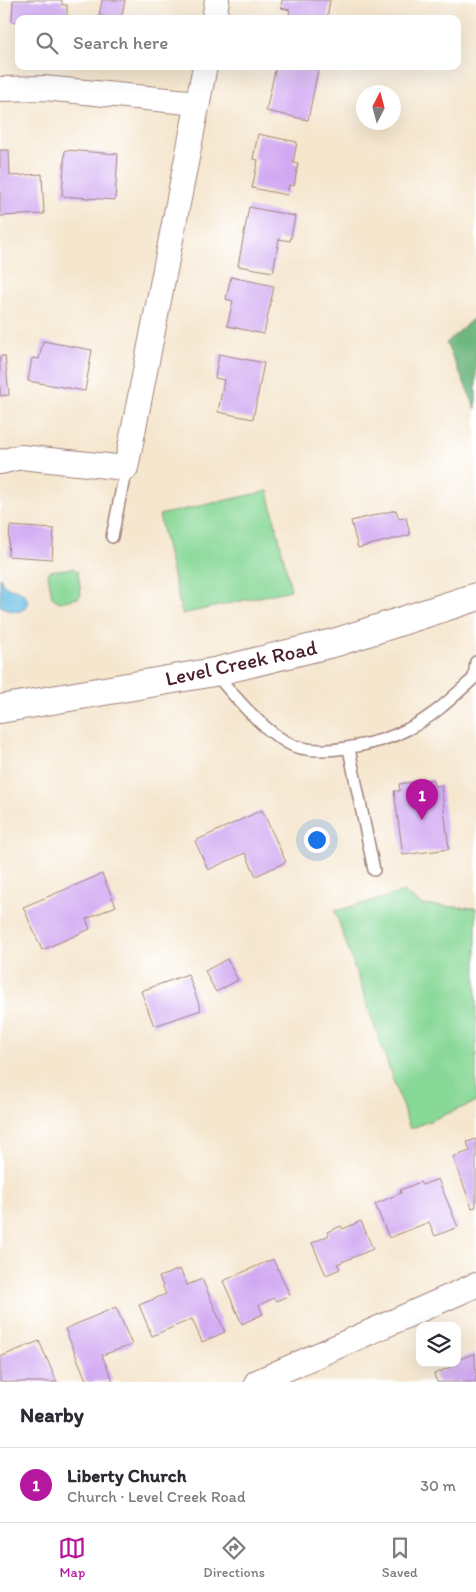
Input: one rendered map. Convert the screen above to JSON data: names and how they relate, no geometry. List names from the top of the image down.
{
  "streets": {
    "street": ["Level Creek Road"]
  },
  "north": "top",
  "page": {
    "search": "Search here",
    "pins": "1",
    "heading": "Nearby",
    "list": [
      {
        "mark": "1",
        "name": "Liberty Church",
        "note": "Church · Level Creek Road",
        "value": "30 m"
      }
    ],
    "nav": ["Map", "Directions", "Saved"]
  }
}
